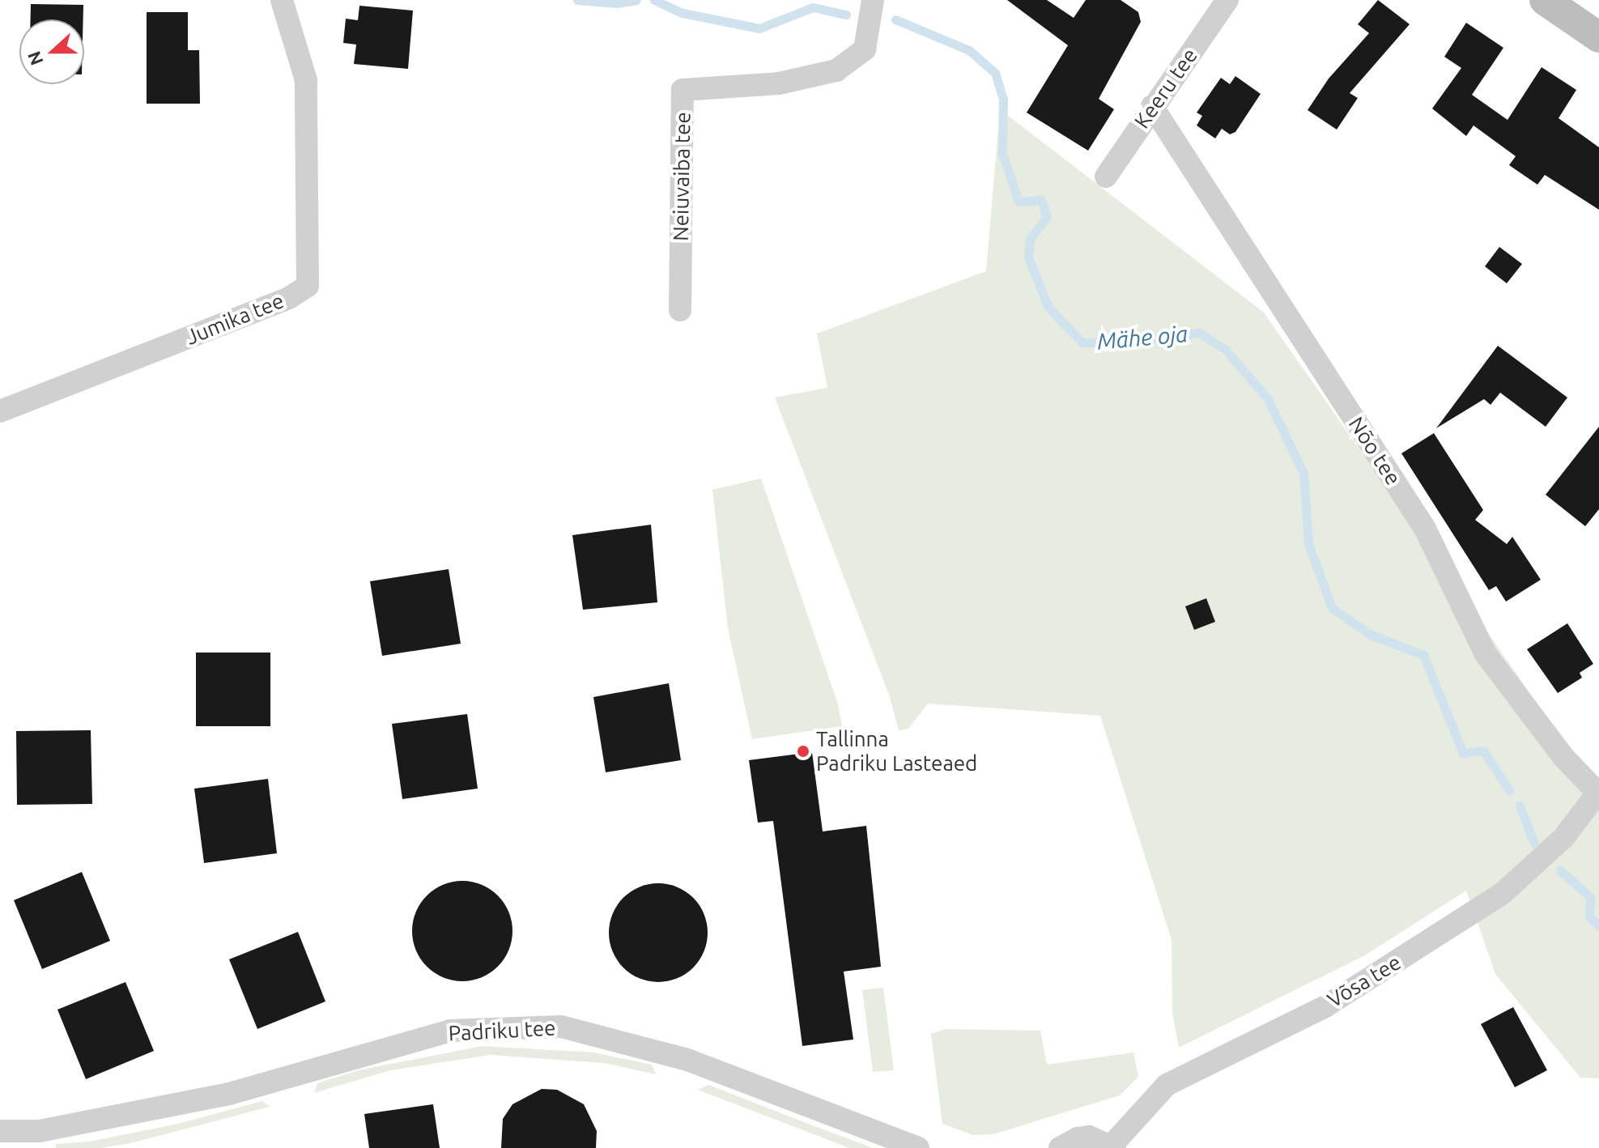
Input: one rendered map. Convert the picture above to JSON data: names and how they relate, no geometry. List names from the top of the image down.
{
  "streets": {
    "street": [
      "Keeru tee",
      "Neiuvaiba tee",
      "Jumika tee",
      "Nõo tee",
      "Võsa tee",
      "Padriku tee"
    ]
  },
  "crossings": [
    ["Keeru tee", "Nõo tee"],
    ["Nõo tee", "Võsa tee"]
  ],
  "water": ["Mähe oja"],
  "places": ["Tallinna Padriku Lasteaed"],
  "north": "left"
}
